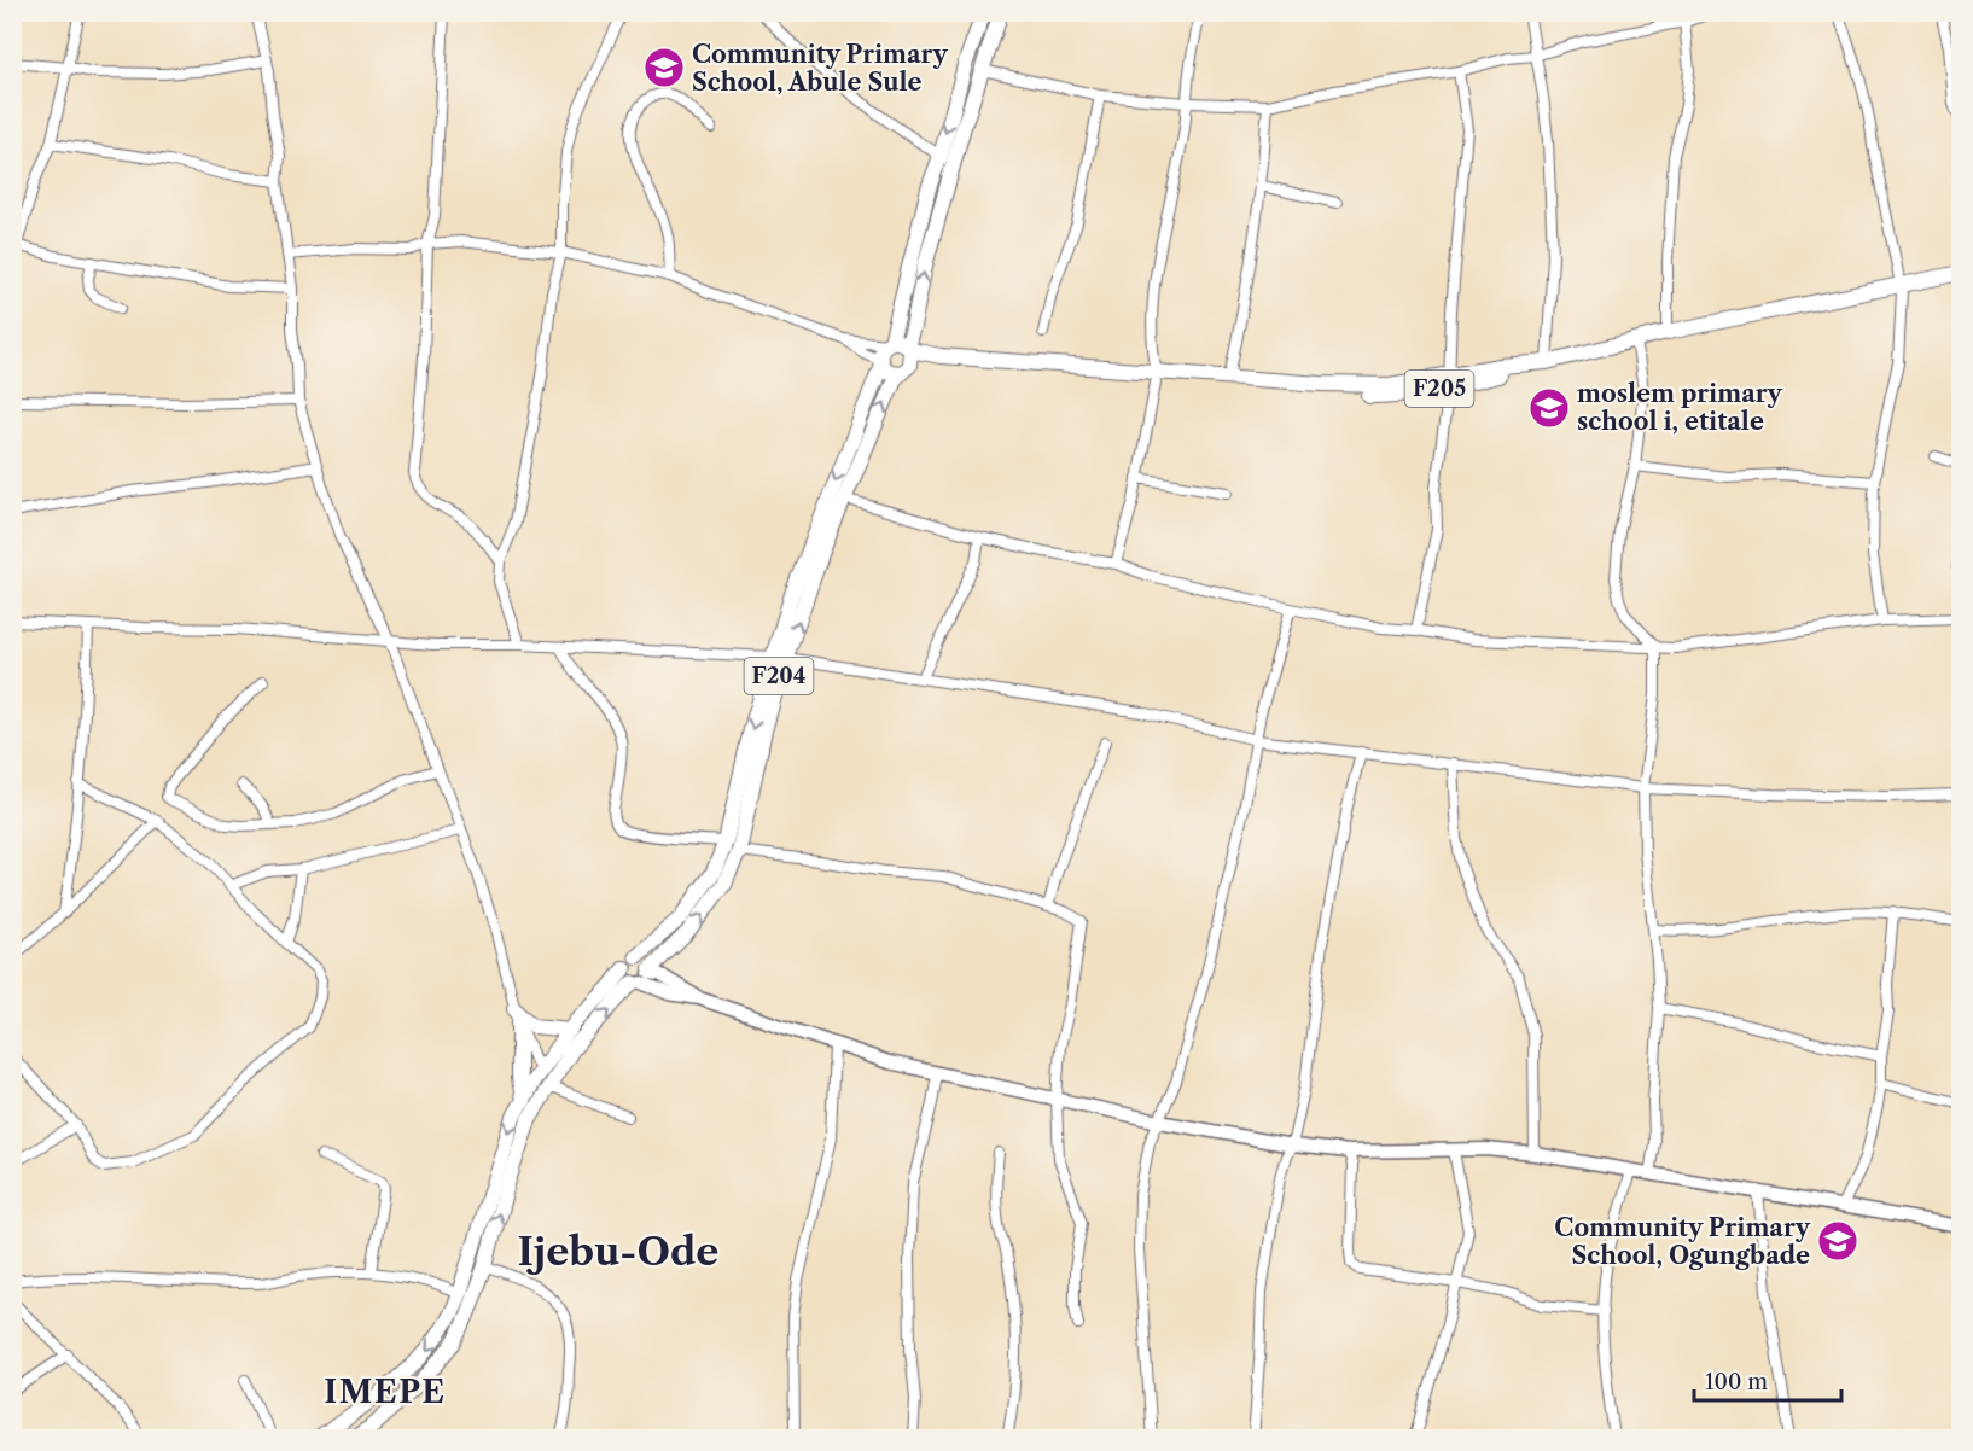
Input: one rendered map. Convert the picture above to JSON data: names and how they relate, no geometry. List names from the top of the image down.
{
  "streets": {
    "main road": ["F205", "F204"]
  },
  "crossings": [
    ["F205", "F204"]
  ],
  "districts": ["Ijebu-Ode", "IMEPE"],
  "places": {
    "school or university": ["Community Primary School, Abule Sule", "moslem primary school i, etitale", "Community Primary School, Ogungbade"]
  },
  "scale_bar": "100 m"
}
